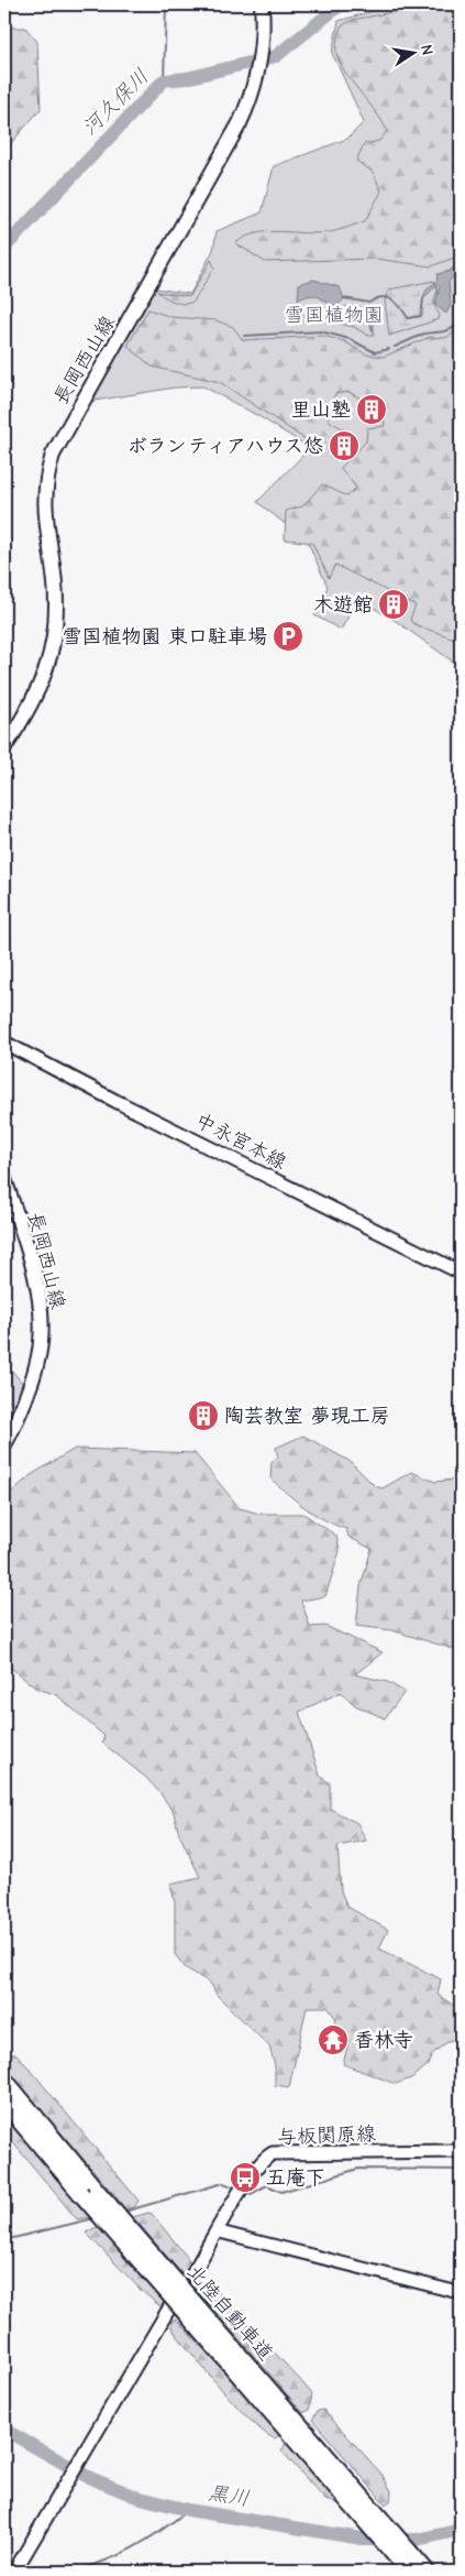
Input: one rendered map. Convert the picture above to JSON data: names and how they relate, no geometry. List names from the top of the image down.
{
  "streets": {
    "highway": ["北陸自動車道"],
    "main road": ["長岡西山線", "中永宮本線", "与板関原線"]
  },
  "water": ["河久保川", "黒川"],
  "parks": ["雪国植物園"],
  "places": {
    "building": [
      "里山塾",
      "ボランティアハウス悠",
      "木遊館",
      "陶芸教室 夢現工房"
    ],
    "parking": ["雪国植物園 東口駐車場"],
    "temple": ["香林寺"],
    "bus stop": ["五庵下"]
  },
  "north": "right"
}
